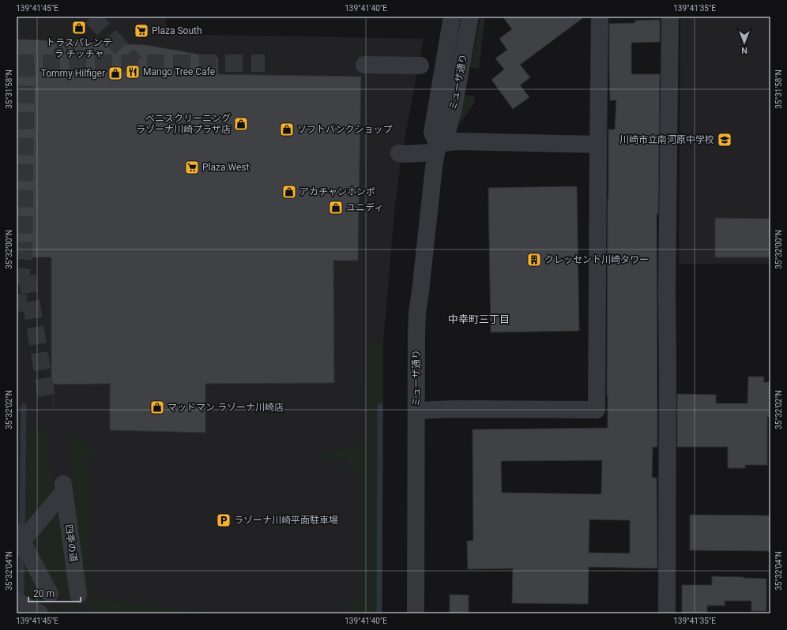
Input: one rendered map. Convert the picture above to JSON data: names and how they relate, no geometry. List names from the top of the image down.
{
  "streets": {
    "street": ["ミューザ通り", "四季の道"]
  },
  "districts": ["中幸町三丁目"],
  "places": {
    "shop": [
      "トラスパレンテ ラ チッチャ",
      "Tommy Hilfiger",
      "ベニスクリーニング ラゾーナ川崎プラザ店",
      "ソフトバンクショップ",
      "アカチャンホンポ",
      "ユニディ",
      "マッドマン ラゾーナ川崎店"
    ],
    "supermarket": ["Plaza South", "Plaza West"],
    "restaurant": ["Mango Tree Cafe"],
    "school or university": ["川崎市立南河原中学校"],
    "building": ["クレッセント川崎タワー"],
    "parking": ["ラゾーナ川崎平面駐車場"]
  },
  "scale_bar": "20 m",
  "north": "bottom",
  "coordinates": [
    "139°41'45\"E",
    "139°41'40\"E",
    "139°41'35\"E",
    "35°31'58\"N",
    "35°32'00\"N",
    "35°32'02\"N",
    "35°32'04\"N"
  ]
}
